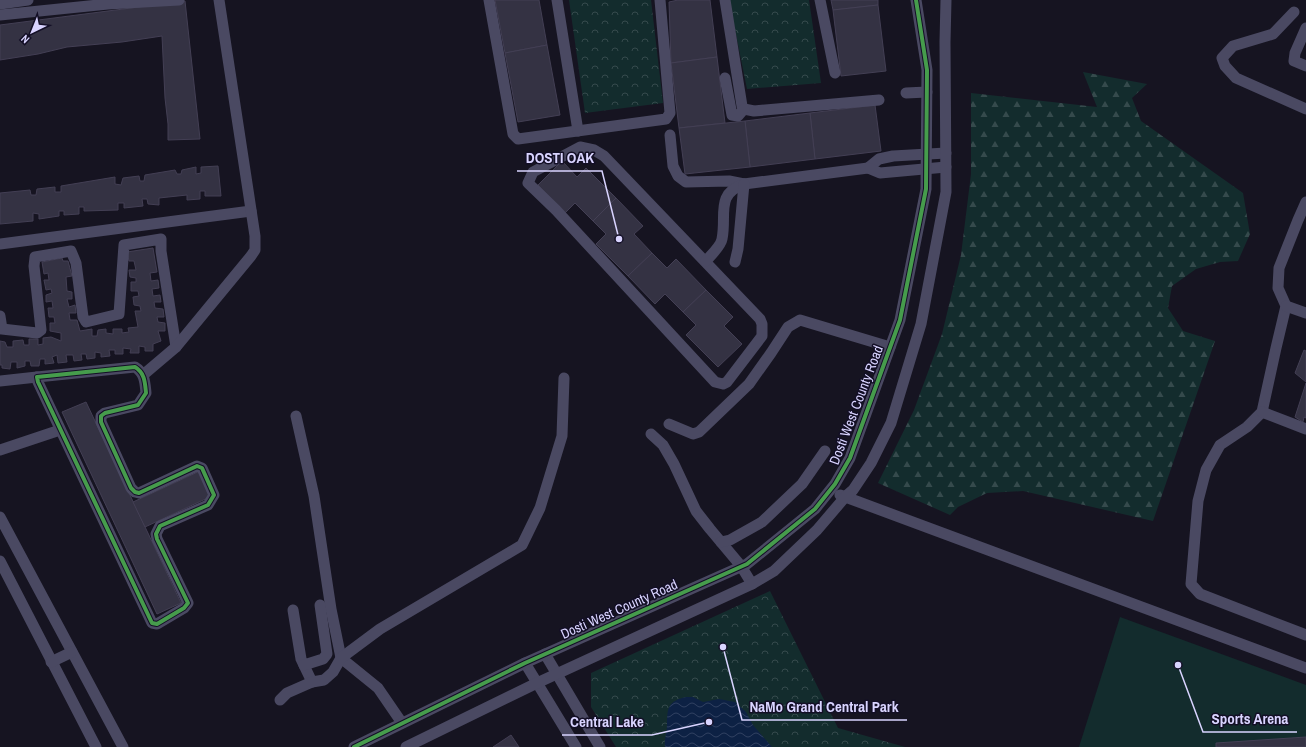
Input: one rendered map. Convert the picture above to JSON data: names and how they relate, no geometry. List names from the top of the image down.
{
  "streets": {
    "street": ["Dosti West County Road"]
  },
  "places": [
    "DOSTI OAK",
    "NaMo Grand Central Park",
    "Sports Arena",
    "Central Lake"
  ],
  "north": "bottom left"
}
